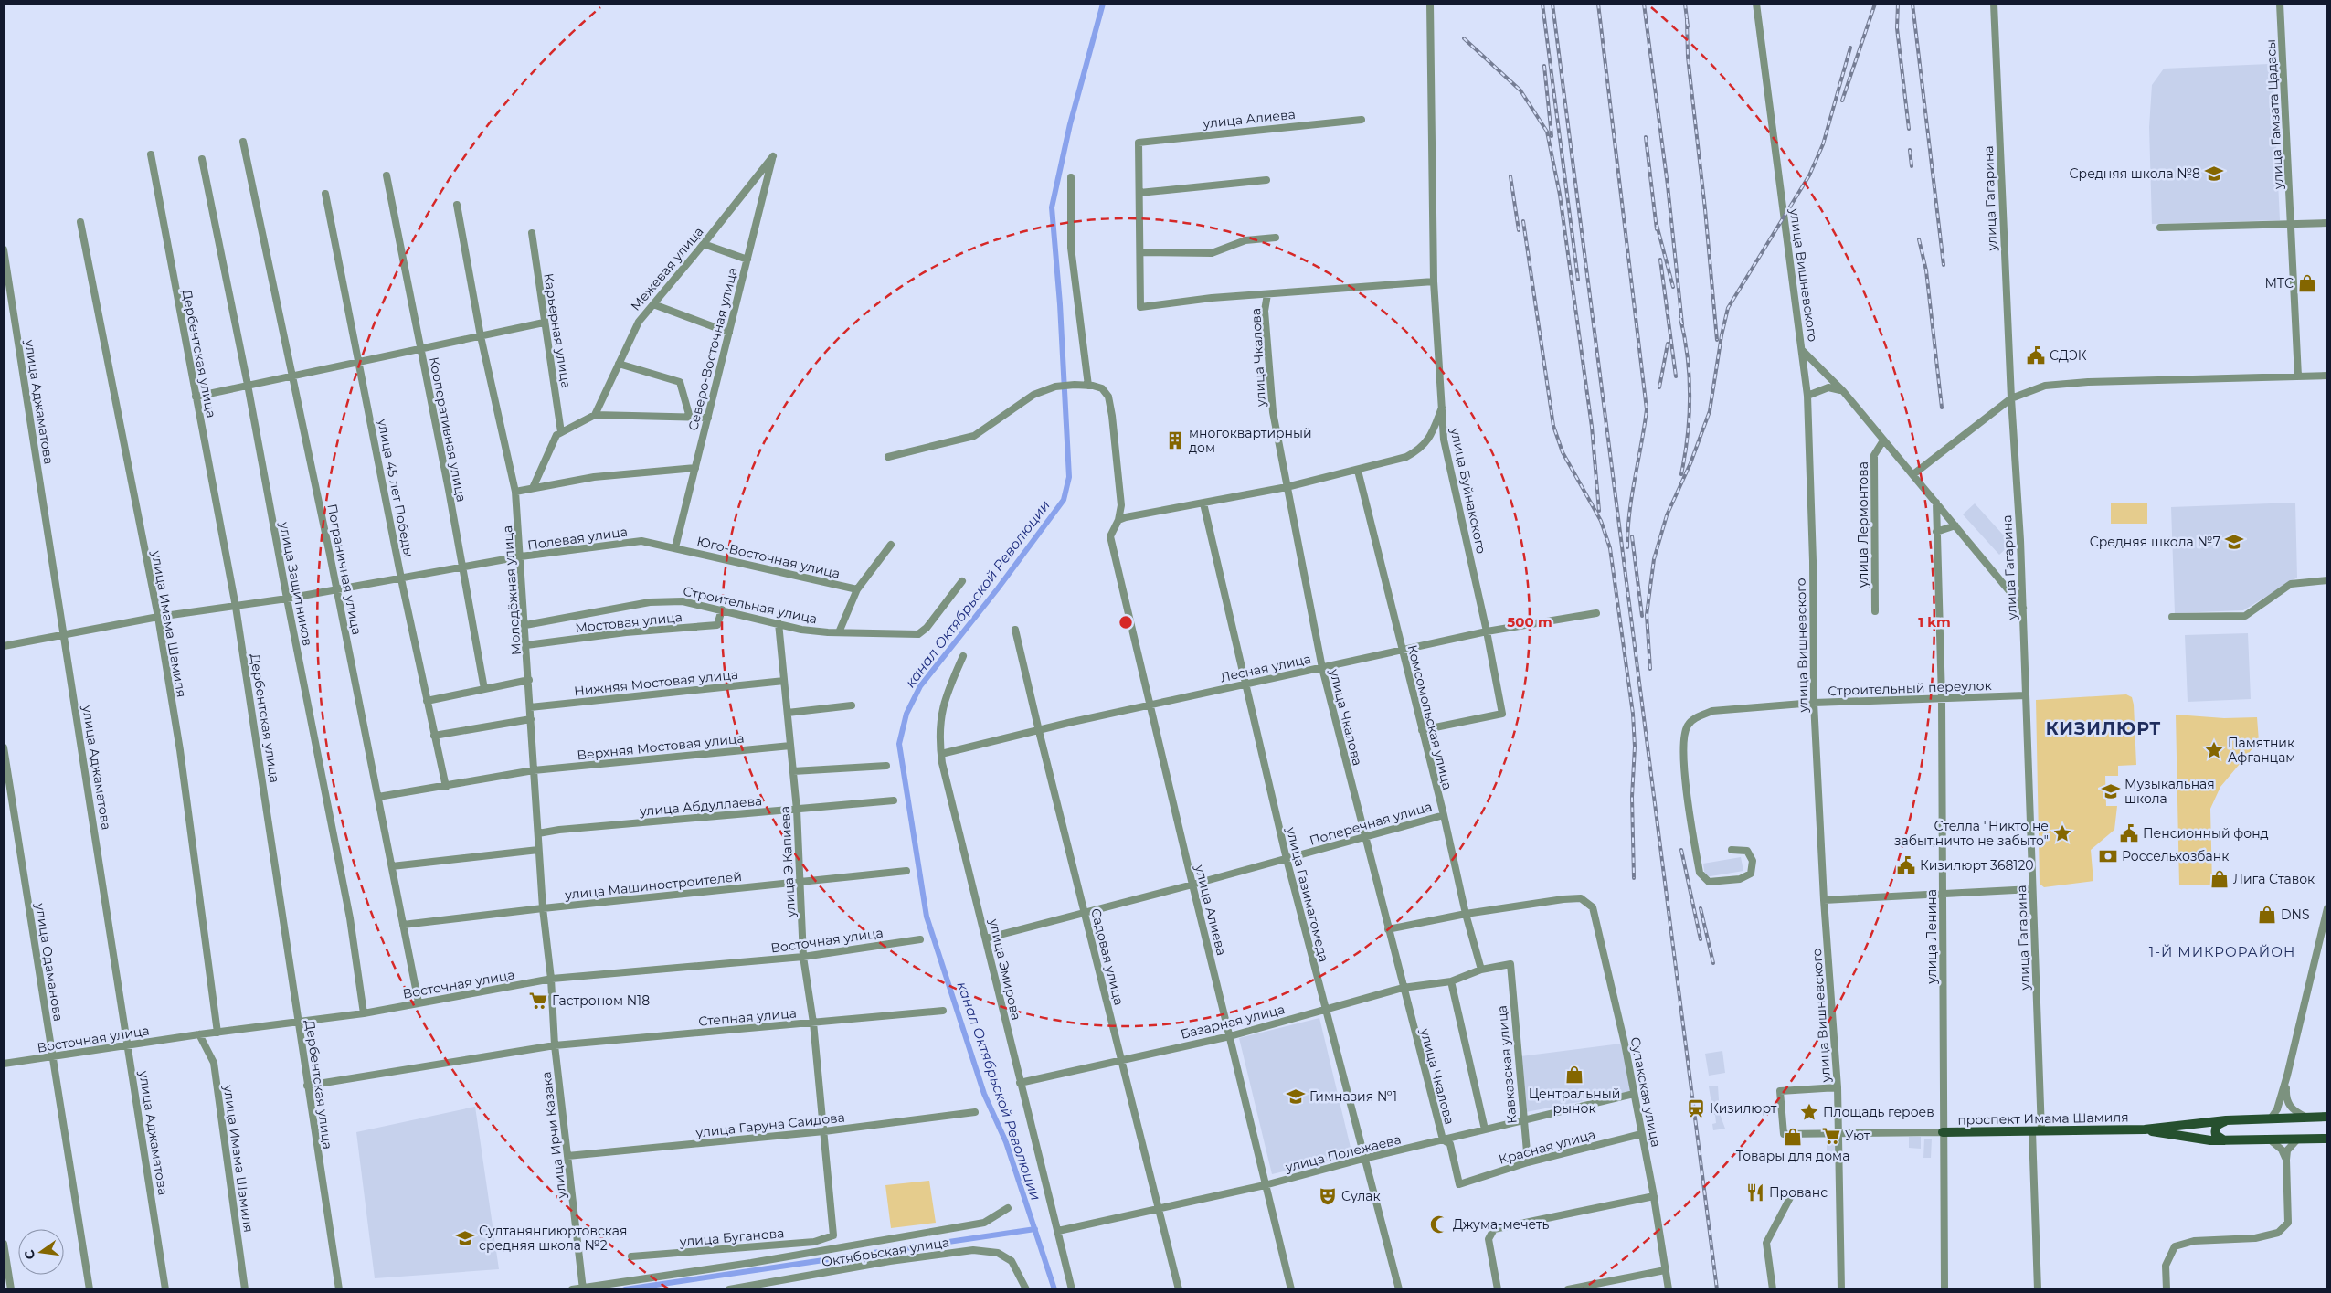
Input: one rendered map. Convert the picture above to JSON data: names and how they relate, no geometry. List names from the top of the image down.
{
  "streets": {
    "main road": ["проспект Имама Шамиля"],
    "street": [
      "улица Гамзата Цадасы",
      "улица Алиева",
      "улица Гагарина",
      "Межевая улица",
      "улица Вишневского",
      "Карьерная улица",
      "Северо-Восточная улица",
      "Дербентская улица",
      "улица Чкалова",
      "улица Аджаматова",
      "Кооперативная улица",
      "улица 45 лет Победы",
      "улица Буйнакского",
      "улица Лермонтова",
      "Полевая улица",
      "Юго-Восточная улица",
      "Пограничная улица",
      "улица Защитников",
      "Молодёжная улица",
      "Строительная улица",
      "Мостовая улица",
      "улица Имама Шамиля",
      "Лесная улица",
      "Нижняя Мостовая улица",
      "Строительный переулок",
      "Комсомольская улица",
      "Верхняя Мостовая улица",
      "улица Абдуллаева",
      "Поперечная улица",
      "улица Э.Капиева",
      "улица Машиностроителей",
      "улица Газимагомеда",
      "улица Ленина",
      "Восточная улица",
      "Садовая улица",
      "улица Одаманова",
      "улица Эмирова",
      "Степная улица",
      "Базарная улица",
      "Кавказская улица",
      "Сулакская улица",
      "улица Гаруна Саидова",
      "улица Ирчи Казака",
      "Красная улица",
      "улица Полежаева",
      "улица Буганова",
      "Октябрьская улица"
    ]
  },
  "crossings": [
    ["улица Алиева", "Лесная улица"],
    ["улица Алиева", "Поперечная улица"],
    ["улица Алиева", "Базарная улица"],
    ["улица Алиева", "улица Полежаева"],
    ["улица Гагарина", "Строительный переулок"],
    ["улица Гагарина", "проспект Имама Шамиля"],
    ["Межевая улица", "Северо-Восточная улица"],
    ["улица Вишневского", "Строительный переулок"],
    ["Северо-Восточная улица", "Полевая улица"],
    ["Северо-Восточная улица", "Юго-Восточная улица"],
    ["Дербентская улица", "Полевая улица"],
    ["Дербентская улица", "Восточная улица"],
    ["Дербентская улица", "Степная улица"],
    ["улица Чкалова", "Лесная улица"],
    ["улица Чкалова", "Поперечная улица"],
    ["улица Чкалова", "Базарная улица"],
    ["улица Чкалова", "Красная улица"],
    ["улица Чкалова", "улица Полежаева"],
    ["улица Аджаматова", "Полевая улица"],
    ["улица Аджаматова", "Восточная улица"],
    ["Кооперативная улица", "Полевая улица"],
    ["улица 45 лет Победы", "Полевая улица"],
    ["улица 45 лет Победы", "Верхняя Мостовая улица"],
    ["улица Буйнакского", "Лесная улица"],
    ["улица Буйнакского", "Комсомольская улица"],
    ["Полевая улица", "Юго-Восточная улица"],
    ["Полевая улица", "Пограничная улица"],
    ["Полевая улица", "улица Защитников"],
    ["Полевая улица", "Молодёжная улица"],
    ["Полевая улица", "улица Имама Шамиля"],
    ["Пограничная улица", "Верхняя Мостовая улица"],
    ["Пограничная улица", "улица Машиностроителей"],
    ["Пограничная улица", "Восточная улица"],
    ["улица Защитников", "Восточная улица"],
    ["Молодёжная улица", "Строительная улица"],
    ["Молодёжная улица", "Мостовая улица"],
    ["Молодёжная улица", "Нижняя Мостовая улица"],
    ["Молодёжная улица", "Верхняя Мостовая улица"],
    ["Молодёжная улица", "улица Абдуллаева"],
    ["Молодёжная улица", "улица Машиностроителей"],
    ["Молодёжная улица", "Восточная улица"],
    ["Молодёжная улица", "улица Ирчи Казака"],
    ["Строительная улица", "Мостовая улица"],
    ["Строительная улица", "улица Э.Капиева"],
    ["улица Имама Шамиля", "Восточная улица"],
    ["Лесная улица", "Комсомольская улица"],
    ["Лесная улица", "улица Газимагомеда"],
    ["Лесная улица", "Садовая улица"],
    ["Лесная улица", "улица Эмирова"],
    ["Нижняя Мостовая улица", "улица Э.Капиева"],
    ["Строительный переулок", "улица Ленина"],
    ["Комсомольская улица", "Поперечная улица"],
    ["Комсомольская улица", "Кавказская улица"],
    ["Комсомольская улица", "Сулакская улица"],
    ["Верхняя Мостовая улица", "улица Э.Капиева"],
    ["улица Абдуллаева", "улица Э.Капиева"],
    ["Поперечная улица", "улица Газимагомеда"],
    ["Поперечная улица", "Садовая улица"],
    ["Поперечная улица", "улица Эмирова"],
    ["улица Э.Капиева", "улица Машиностроителей"],
    ["улица Э.Капиева", "Восточная улица"],
    ["улица Э.Капиева", "Степная улица"],
    ["улица Э.Капиева", "улица Гаруна Саидова"],
    ["улица Э.Капиева", "улица Буганова"],
    ["улица Газимагомеда", "Базарная улица"],
    ["улица Газимагомеда", "улица Полежаева"],
    ["улица Ленина", "проспект Имама Шамиля"],
    ["Восточная улица", "улица Одаманова"],
    ["Восточная улица", "улица Ирчи Казака"],
    ["Садовая улица", "Базарная улица"],
    ["Садовая улица", "улица Полежаева"],
    ["улица Эмирова", "Базарная улица"],
    ["улица Эмирова", "улица Полежаева"],
    ["Степная улица", "улица Ирчи Казака"],
    ["Кавказская улица", "Красная улица"],
    ["Кавказская улица", "улица Полежаева"],
    ["Сулакская улица", "Красная улица"],
    ["Сулакская улица", "улица Полежаева"],
    ["улица Гаруна Саидова", "улица Ирчи Казака"]
  ],
  "districts": ["КИЗИЛЮРТ", "1-Й МИКРОРАЙОН"],
  "water": ["канал Октябрьской Революции"],
  "places": {
    "school or university": [
      "Средняя школа №8",
      "Средняя школа №7",
      "Музыкальная школа",
      "Гимназия №1",
      "Султанянгиюртовская средняя школа №2"
    ],
    "shop": [
      "МТС",
      "Лига Ставок",
      "DNS",
      "Центральный рынок",
      "Товары для дома"
    ],
    "public building": ["СДЭК", "Пенсионный фонд", "Кизилюрт 368120"],
    "building": ["многоквартирный дом"],
    "place": ["Памятник Афганцам", "Стелла \"Никто не забыт,ничто не забыто\"", "Площадь героев"],
    "bank": ["Россельхозбанк"],
    "supermarket": ["Гастроном N18", "Уют"],
    "station": ["Кизилюрт"],
    "restaurant": ["Прованс"],
    "theatre": ["Сулак"],
    "mosque": ["Джума-мечеть"]
  },
  "north": "left",
  "rings": ["500 m", "1 km"]
}
